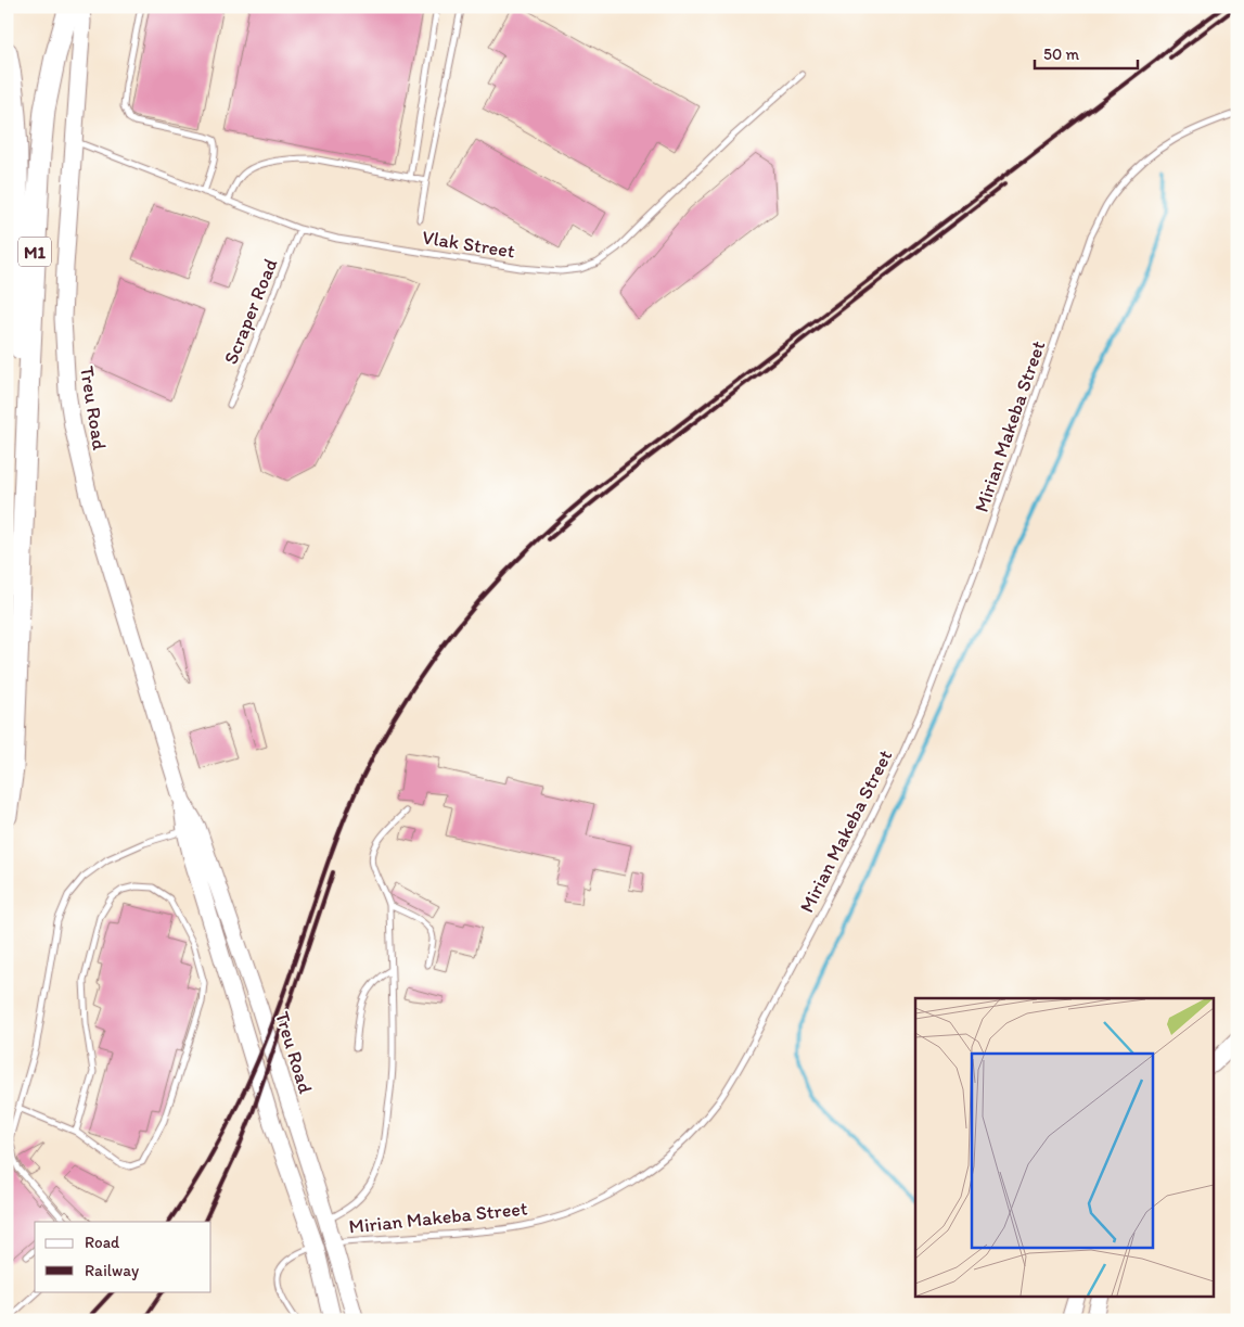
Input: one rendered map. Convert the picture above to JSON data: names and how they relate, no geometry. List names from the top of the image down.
{
  "streets": {
    "highway": ["M1"],
    "street": ["Treu Road"],
    "lane": ["Vlak Street", "Scraper Road", "Mirian Makeba Street"]
  },
  "crossings": [
    ["Vlak Street", "Scraper Road"],
    ["Vlak Street", "Treu Road"],
    ["Treu Road", "Mirian Makeba Street"]
  ],
  "legend": ["Road", "Railway"],
  "scale_bar": "50 m"
}
